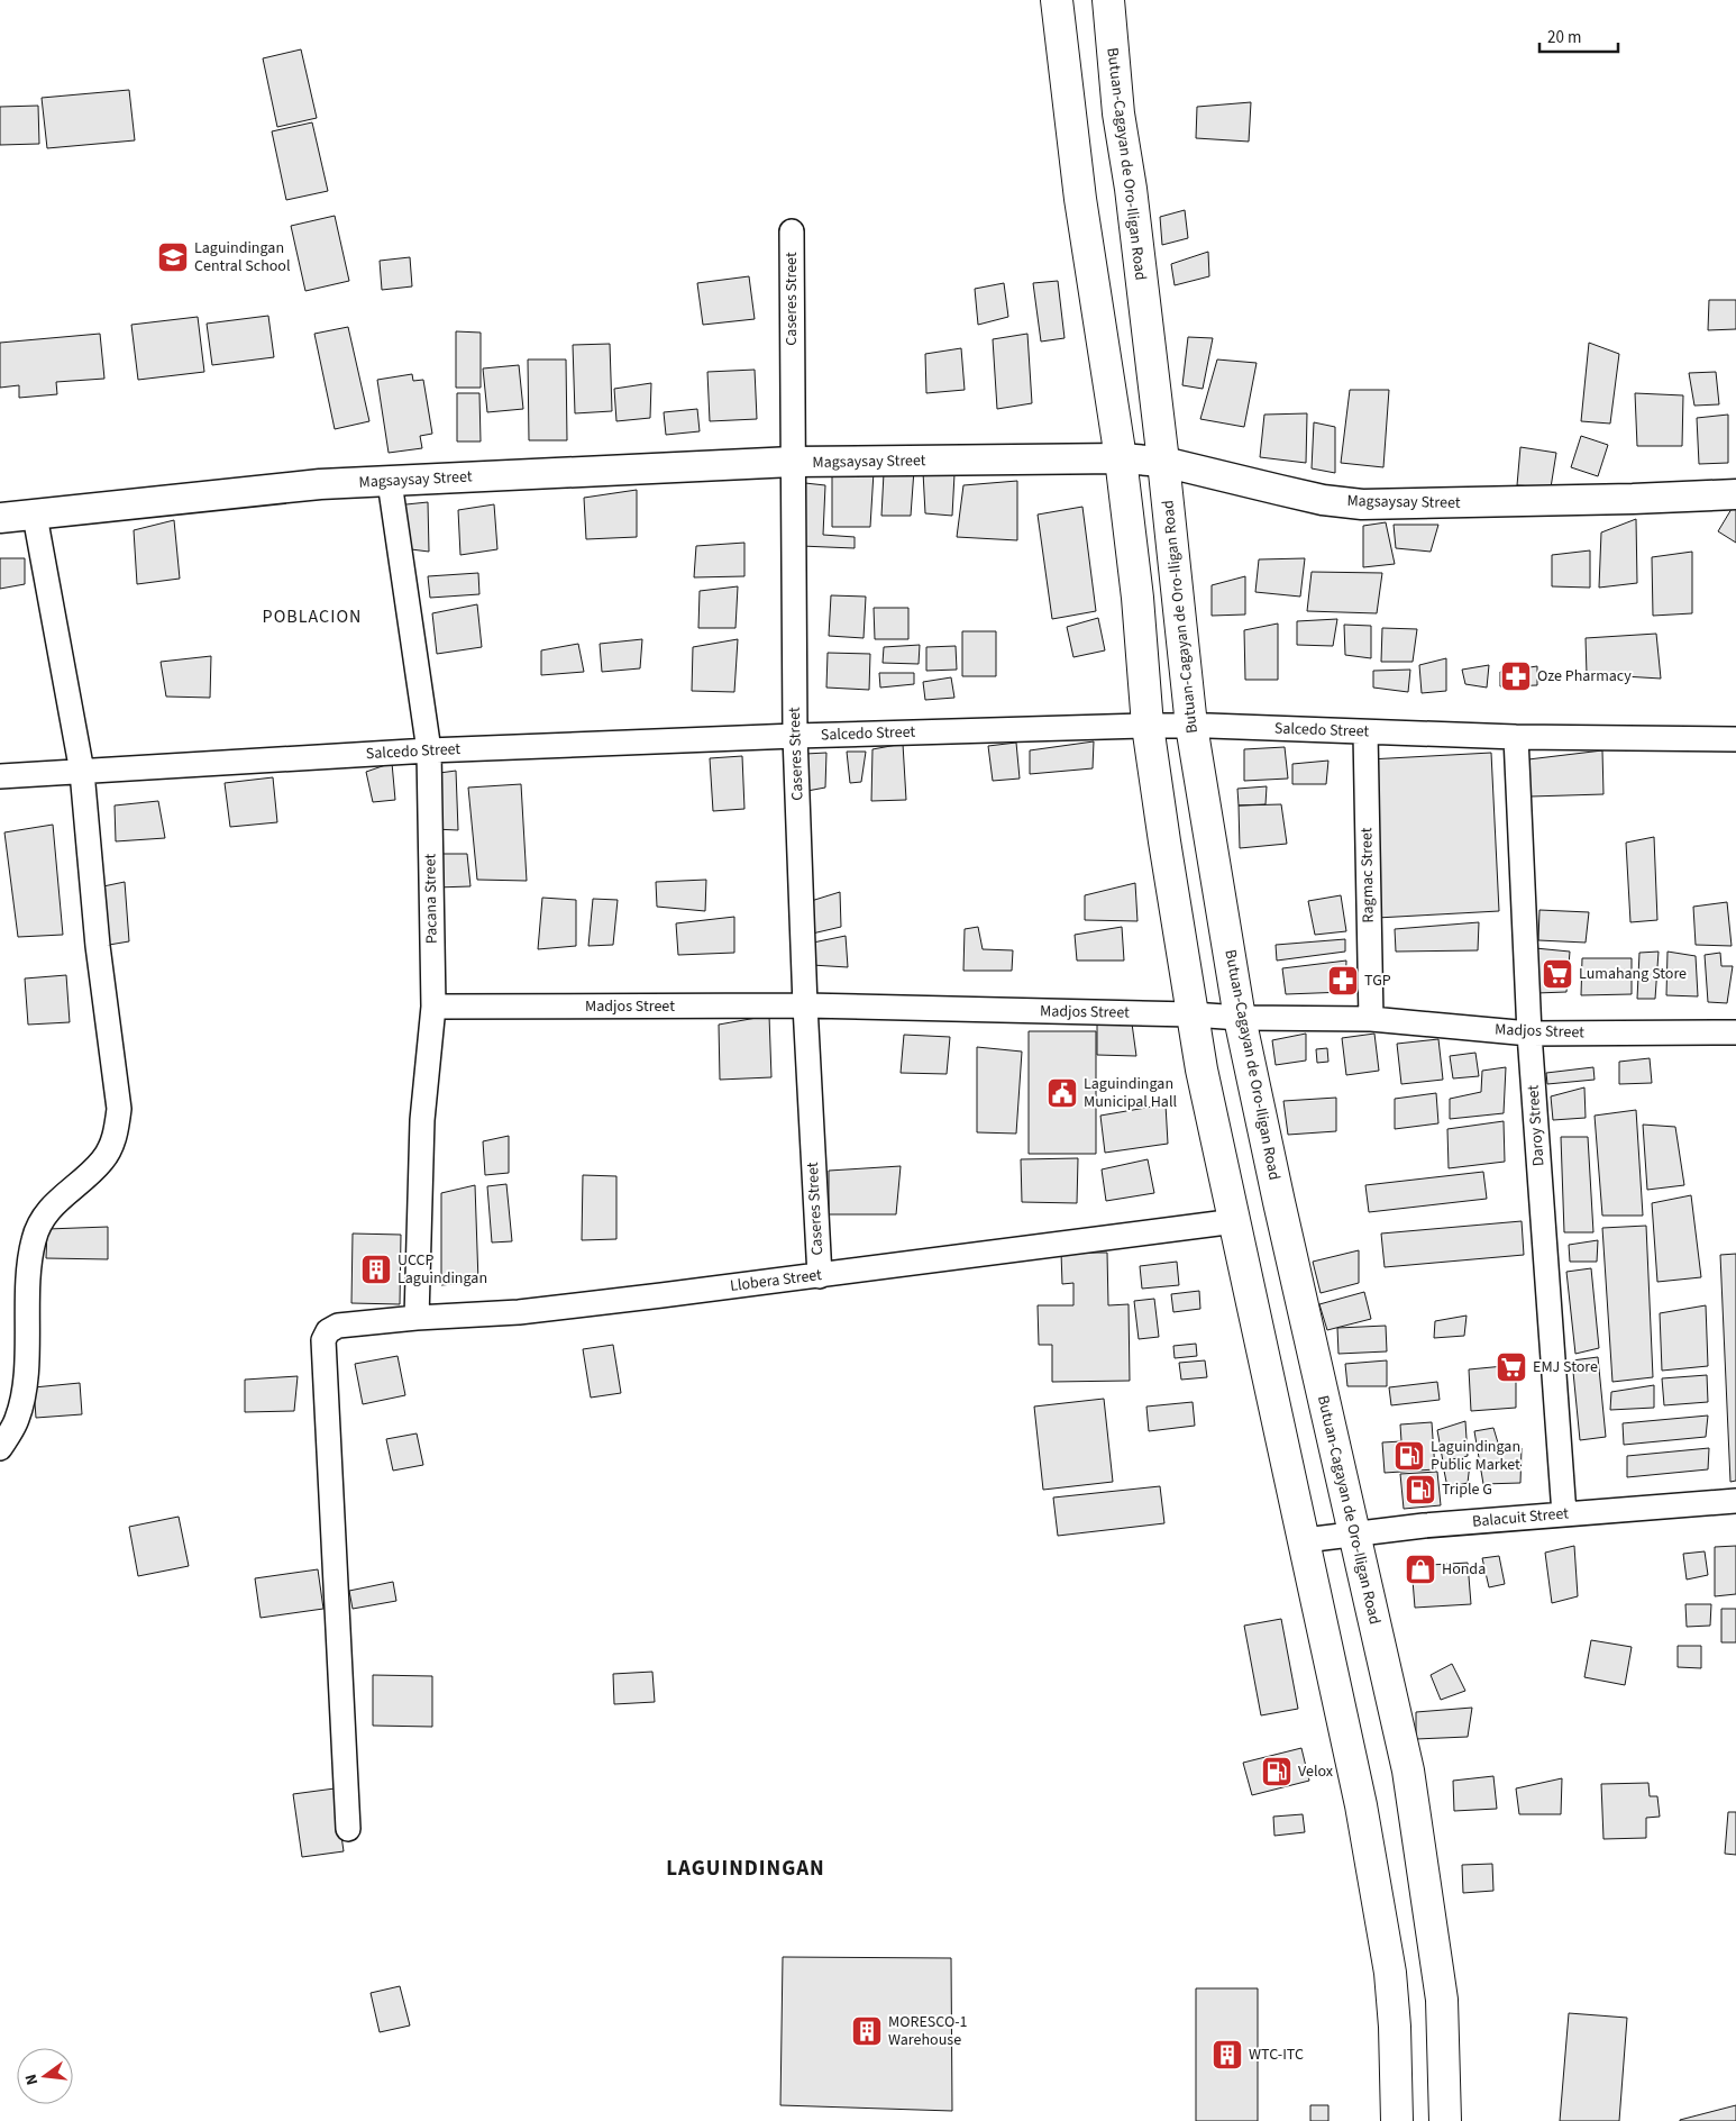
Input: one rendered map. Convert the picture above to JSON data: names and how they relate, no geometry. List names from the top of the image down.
{
  "streets": {
    "highway": ["Butuan-Cagayan de Oro-Iligan Road"],
    "street": [
      "Caseres Street",
      "Magsaysay Street",
      "Salcedo Street",
      "Ragmac Street",
      "Pacana Street",
      "Madjos Street",
      "Daroy Street",
      "Llobera Street",
      "Balacuit Street"
    ]
  },
  "crossings": [
    ["Butuan-Cagayan de Oro-Iligan Road", "Magsaysay Street"],
    ["Butuan-Cagayan de Oro-Iligan Road", "Salcedo Street"],
    ["Butuan-Cagayan de Oro-Iligan Road", "Madjos Street"],
    ["Butuan-Cagayan de Oro-Iligan Road", "Balacuit Street"],
    ["Caseres Street", "Magsaysay Street"],
    ["Caseres Street", "Salcedo Street"],
    ["Caseres Street", "Madjos Street"],
    ["Caseres Street", "Llobera Street"],
    ["Magsaysay Street", "Pacana Street"],
    ["Salcedo Street", "Ragmac Street"],
    ["Salcedo Street", "Pacana Street"],
    ["Salcedo Street", "Daroy Street"],
    ["Ragmac Street", "Madjos Street"],
    ["Pacana Street", "Madjos Street"],
    ["Pacana Street", "Llobera Street"],
    ["Madjos Street", "Daroy Street"],
    ["Daroy Street", "Balacuit Street"]
  ],
  "districts": ["POBLACION", "LAGUINDINGAN"],
  "places": {
    "school or university": ["Laguindingan Central School"],
    "pharmacy": ["Oze Pharmacy", "TGP"],
    "supermarket": ["Lumahang Store", "EMJ Store"],
    "public building": ["Laguindingan Municipal Hall"],
    "building": ["UCCP Laguindingan", "MORESCO-1 Warehouse", "WTC-ITC"],
    "fuel station": ["Laguindingan Public Market", "Triple G", "Velox"],
    "shop": ["Honda"]
  },
  "scale_bar": "20 m",
  "north": "left"
}
